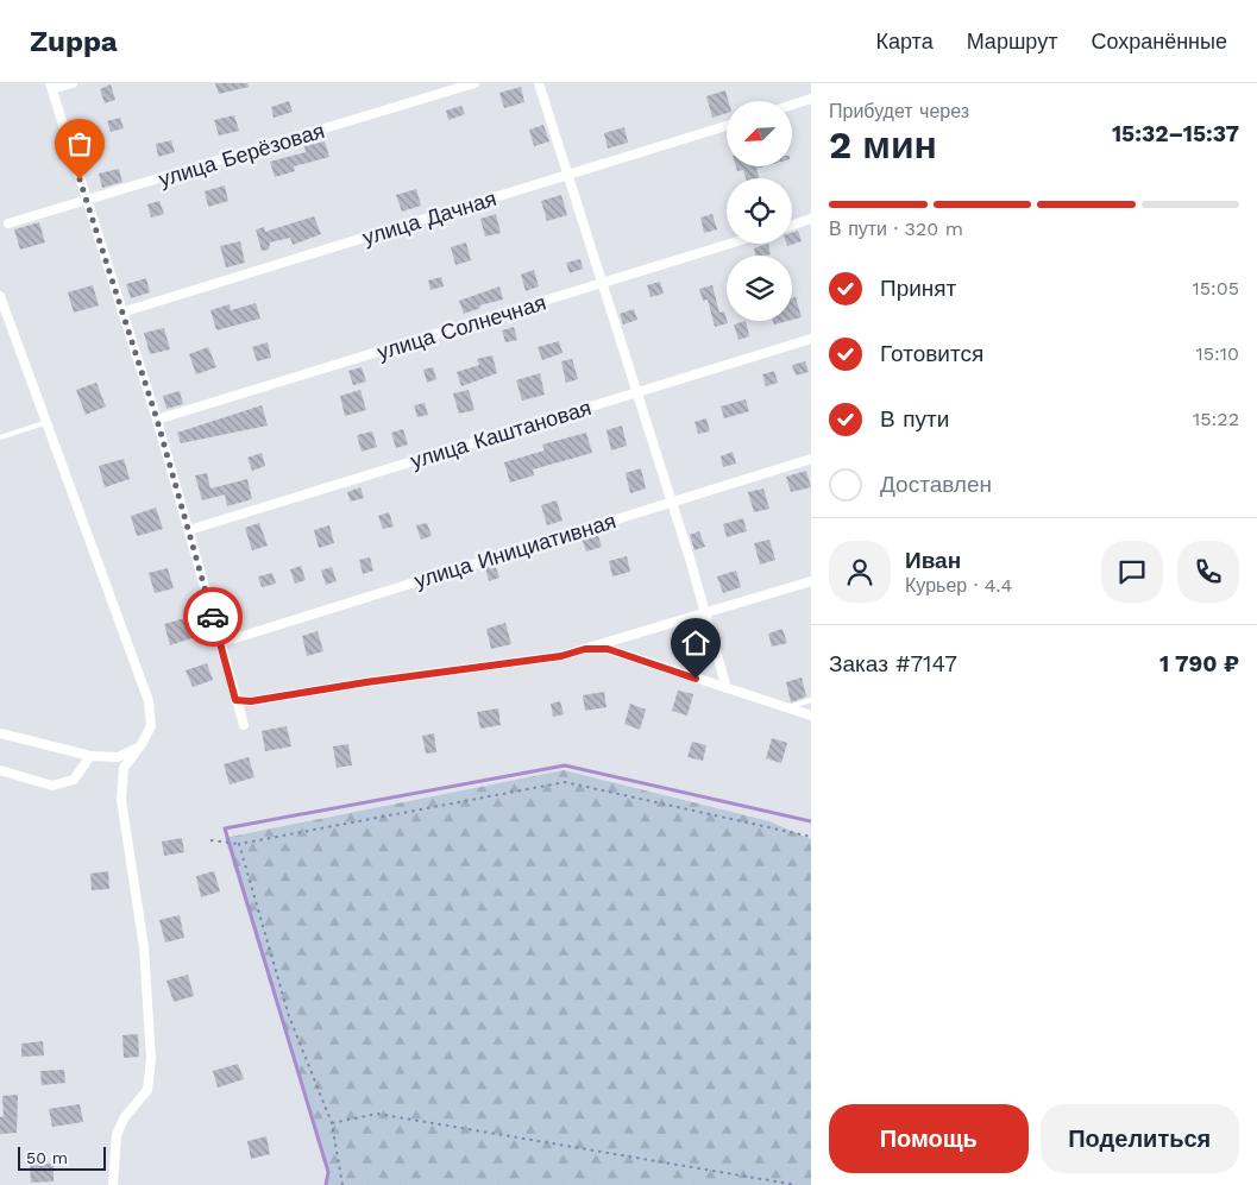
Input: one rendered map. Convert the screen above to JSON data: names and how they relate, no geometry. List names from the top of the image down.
{
  "streets": {
    "street": [
      "улица Берёзовая",
      "улица Дачная",
      "улица Солнечная",
      "улица Каштановая",
      "улица Инициативная"
    ]
  },
  "scale_bar": "50 m",
  "north": "bottom left",
  "page": {
    "header": "Zuppa",
    "nav": ["Карта", "Маршрут", "Сохранённые"],
    "heading": ["2 мин", "Прибудет через", "15:32–15:37"],
    "panel": [
      "Иван",
      "Курьер · 4.4",
      "Заказ #7147",
      "1 790 ₽"
    ],
    "bar": "В пути · 320 m",
    "list": [
      ["Принят", "15:05"],
      ["Готовится", "15:10"],
      ["В пути", "15:22"],
      "Доставлен"
    ],
    "buttons": ["Помощь", "Поделиться"],
    "scale": "50 m"
  }
}
